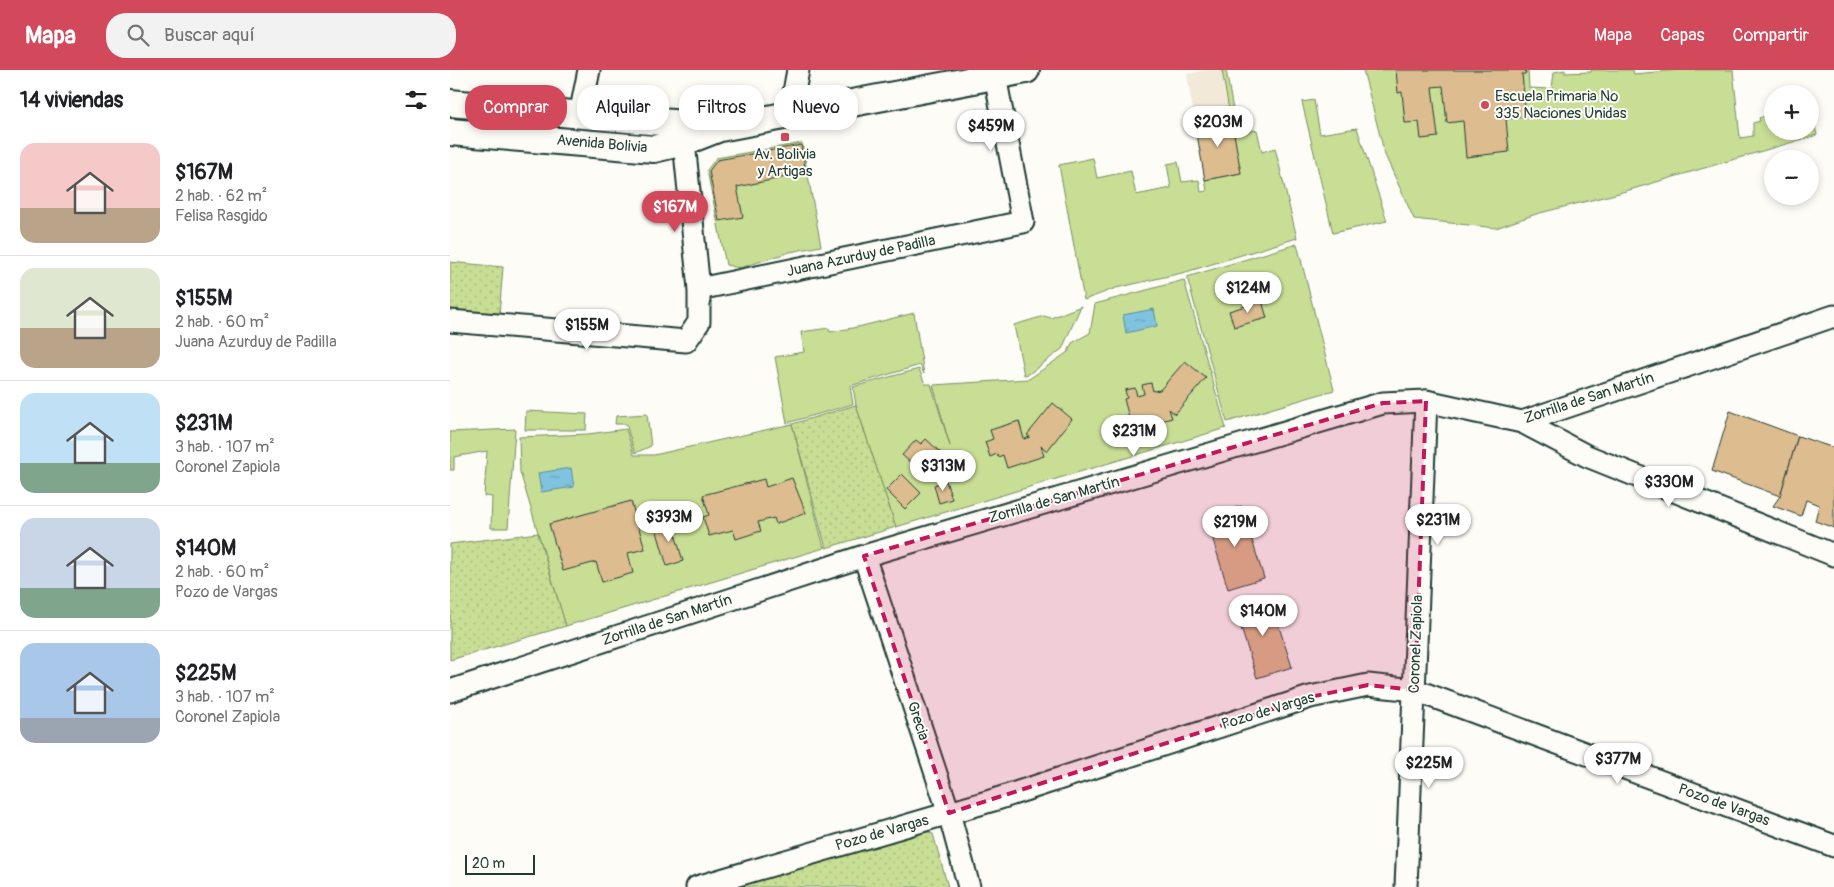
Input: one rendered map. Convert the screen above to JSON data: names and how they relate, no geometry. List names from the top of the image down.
{
  "streets": {
    "street": [
      "Avenida Bolivia",
      "Juana Azurduy de Padilla",
      "Zorrilla de San Martín",
      "Coronel Zapiola",
      "Pozo de Vargas",
      "Grecia"
    ]
  },
  "crossings": [
    ["Avenida Bolivia", "Juana Azurduy de Padilla"],
    ["Zorrilla de San Martín", "Coronel Zapiola"],
    ["Zorrilla de San Martín", "Grecia"],
    ["Coronel Zapiola", "Pozo de Vargas"],
    ["Pozo de Vargas", "Grecia"]
  ],
  "places": {
    "other": ["Escuela Primaria Nº 335 Naciones Unidas"],
    "transit": ["Av. Bolivia y Artigas"]
  },
  "scale_bar": "20 m",
  "page": {
    "header": "Mapa",
    "search": "Buscar aquí",
    "nav": ["Mapa", "Capas", "Compartir"],
    "heading": "14 viviendas",
    "map_buttons": ["+", "−"],
    "chip": [
      "Comprar",
      "Alquilar",
      "Filtros",
      "Nuevo"
    ],
    "price": [
      "$203M",
      "$459M",
      "$167M",
      "$124M",
      "$155M",
      "$231M",
      "$313M",
      "$330M",
      "$393M",
      "$231M",
      "$219M",
      "$140M",
      "$377M",
      "$225M"
    ],
    "list": [
      {
        "name": "$167M",
        "note": "2 hab. · 62 m² · Felisa Rasgido"
      },
      {
        "name": "$155M",
        "note": "2 hab. · 60 m² · Juana Azurduy de Padilla"
      },
      {
        "name": "$231M",
        "note": "3 hab. · 107 m² · Coronel Zapiola"
      },
      {
        "name": "$140M",
        "note": "2 hab. · 60 m² · Pozo de Vargas"
      },
      {
        "name": "$225M",
        "note": "3 hab. · 107 m² · Coronel Zapiola"
      }
    ],
    "scale": "20 m"
  }
}
